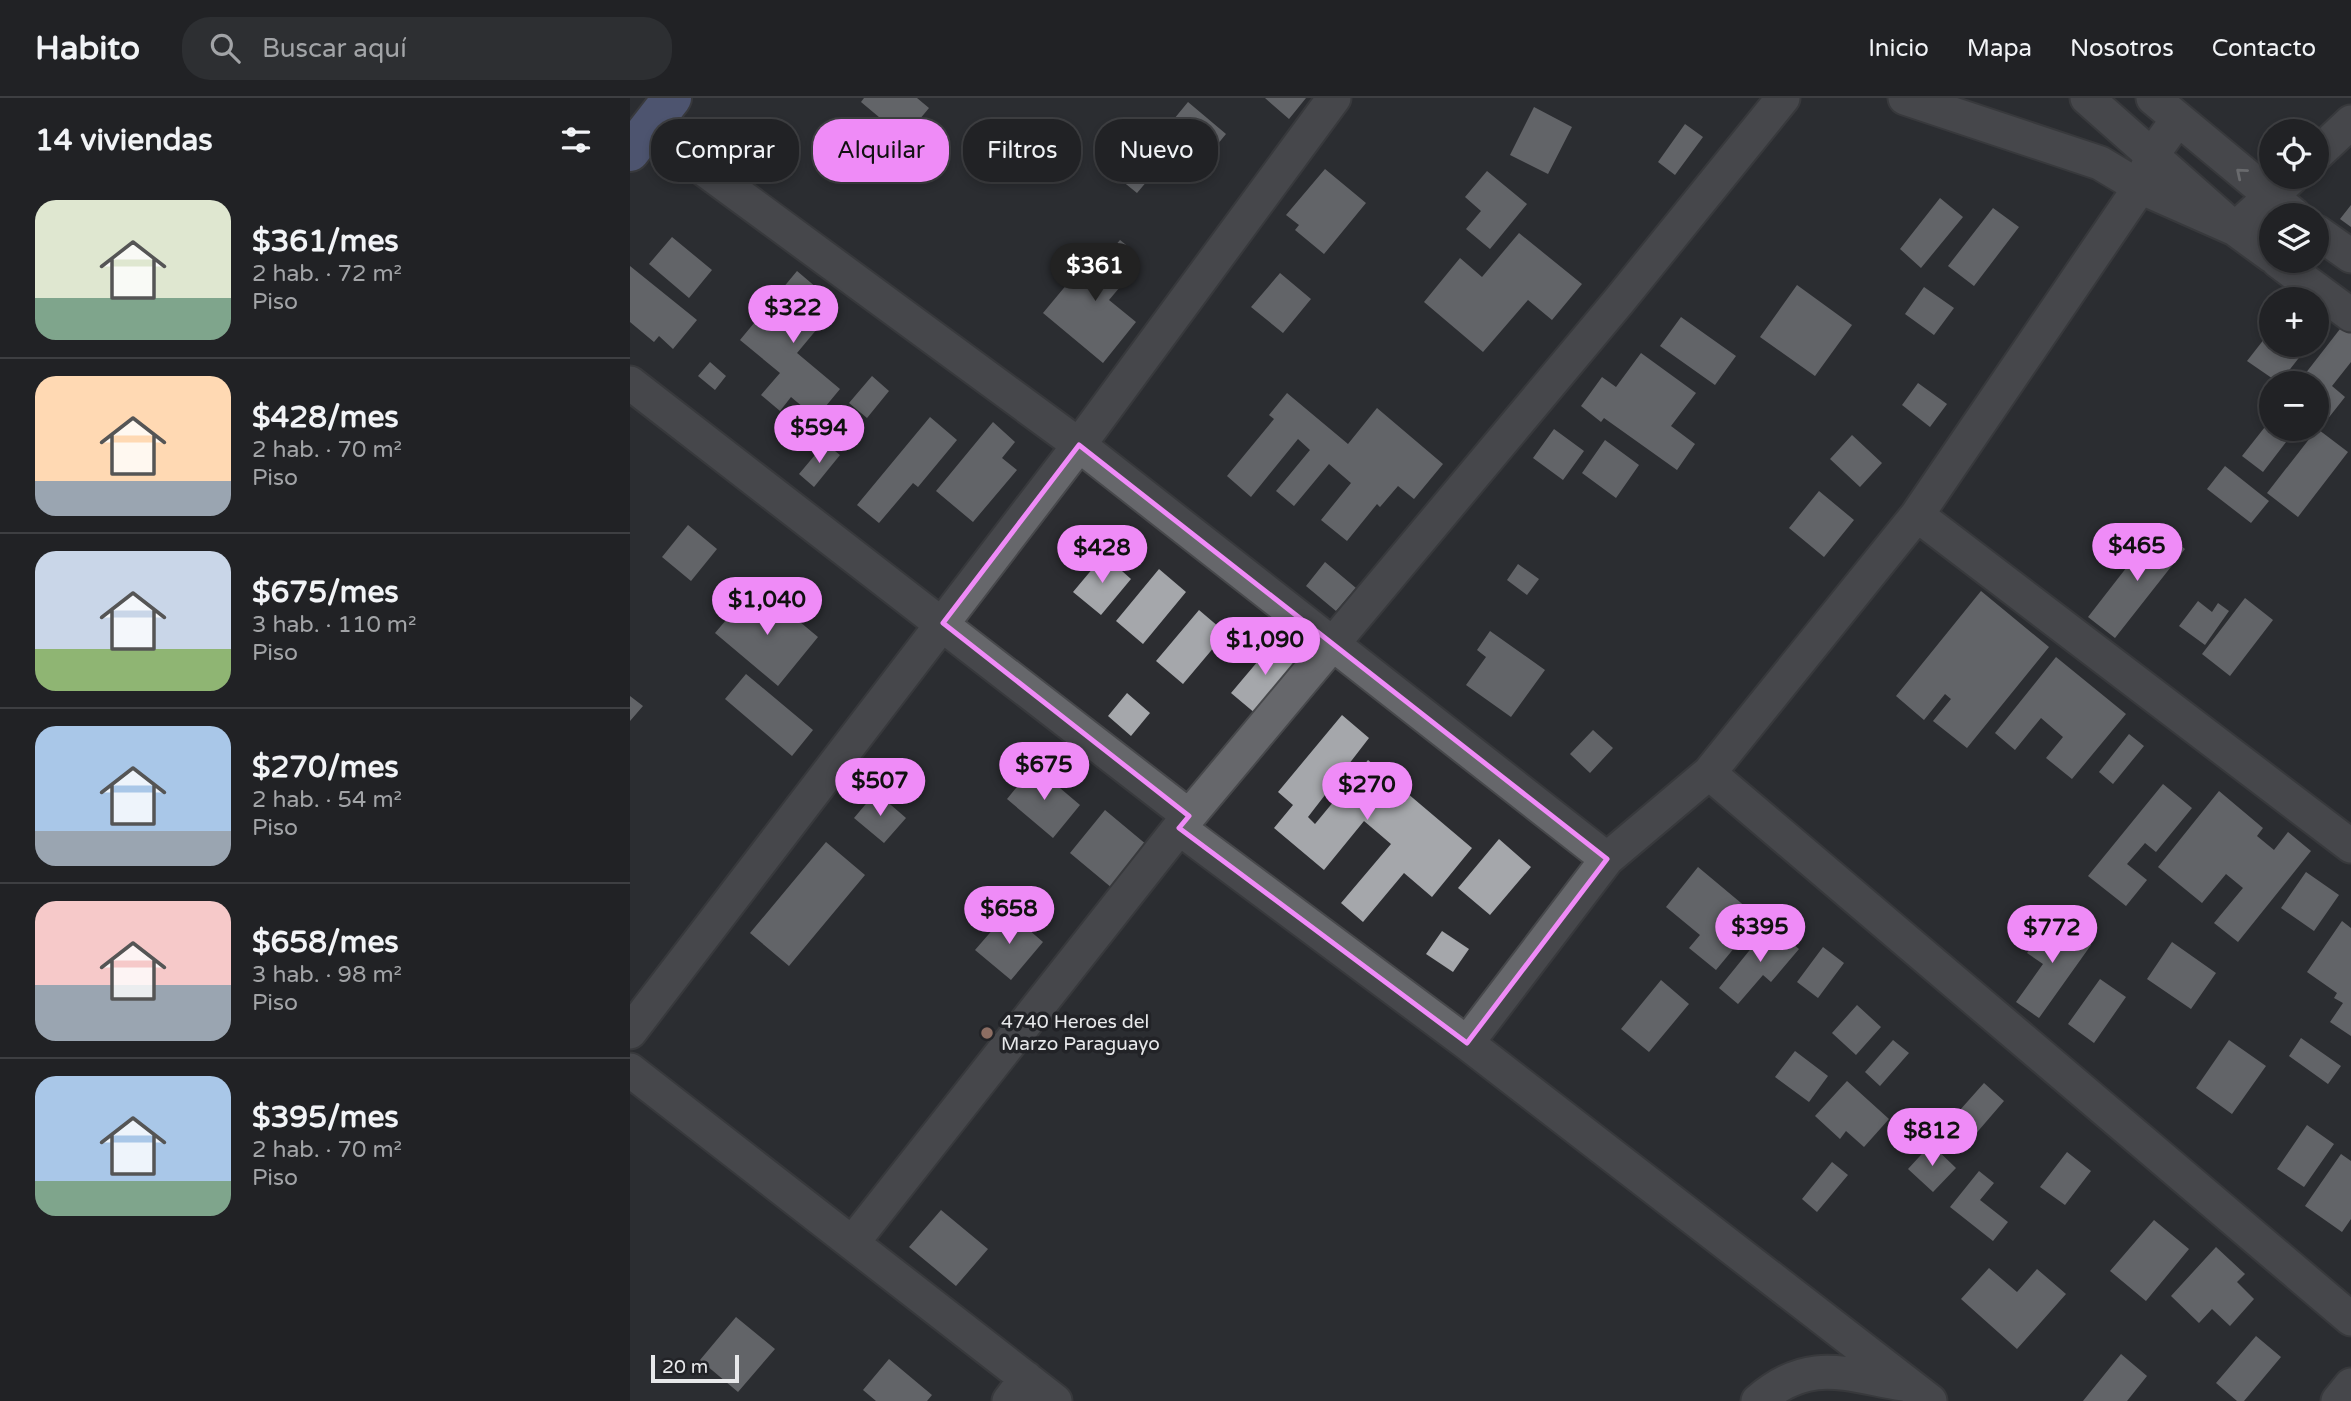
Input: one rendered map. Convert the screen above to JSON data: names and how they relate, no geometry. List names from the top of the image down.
{
  "places": ["4740 Heroes del Marzo Paraguayo"],
  "scale_bar": "20 m",
  "page": {
    "header": "Habito",
    "search": "Buscar aquí",
    "nav": [
      "Inicio",
      "Mapa",
      "Nosotros",
      "Contacto"
    ],
    "heading": "14 viviendas",
    "map_buttons": ["+", "−"],
    "chip": [
      "Comprar",
      "Alquilar",
      "Filtros",
      "Nuevo"
    ],
    "list": [
      {
        "name": "$361/mes",
        "note": "2 hab. · 72 m² · Piso"
      },
      {
        "name": "$428/mes",
        "note": "2 hab. · 70 m² · Piso"
      },
      {
        "name": "$675/mes",
        "note": "3 hab. · 110 m² · Piso"
      },
      {
        "name": "$270/mes",
        "note": "2 hab. · 54 m² · Piso"
      },
      {
        "name": "$658/mes",
        "note": "3 hab. · 98 m² · Piso"
      },
      {
        "name": "$395/mes",
        "note": "2 hab. · 70 m² · Piso"
      }
    ],
    "price": [
      "$361",
      "$322",
      "$594",
      "$465",
      "$428",
      "$1,040",
      "$1,090",
      "$675",
      "$507",
      "$270",
      "$658",
      "$395",
      "$772",
      "$812"
    ],
    "scale": "20 m"
  }
}
